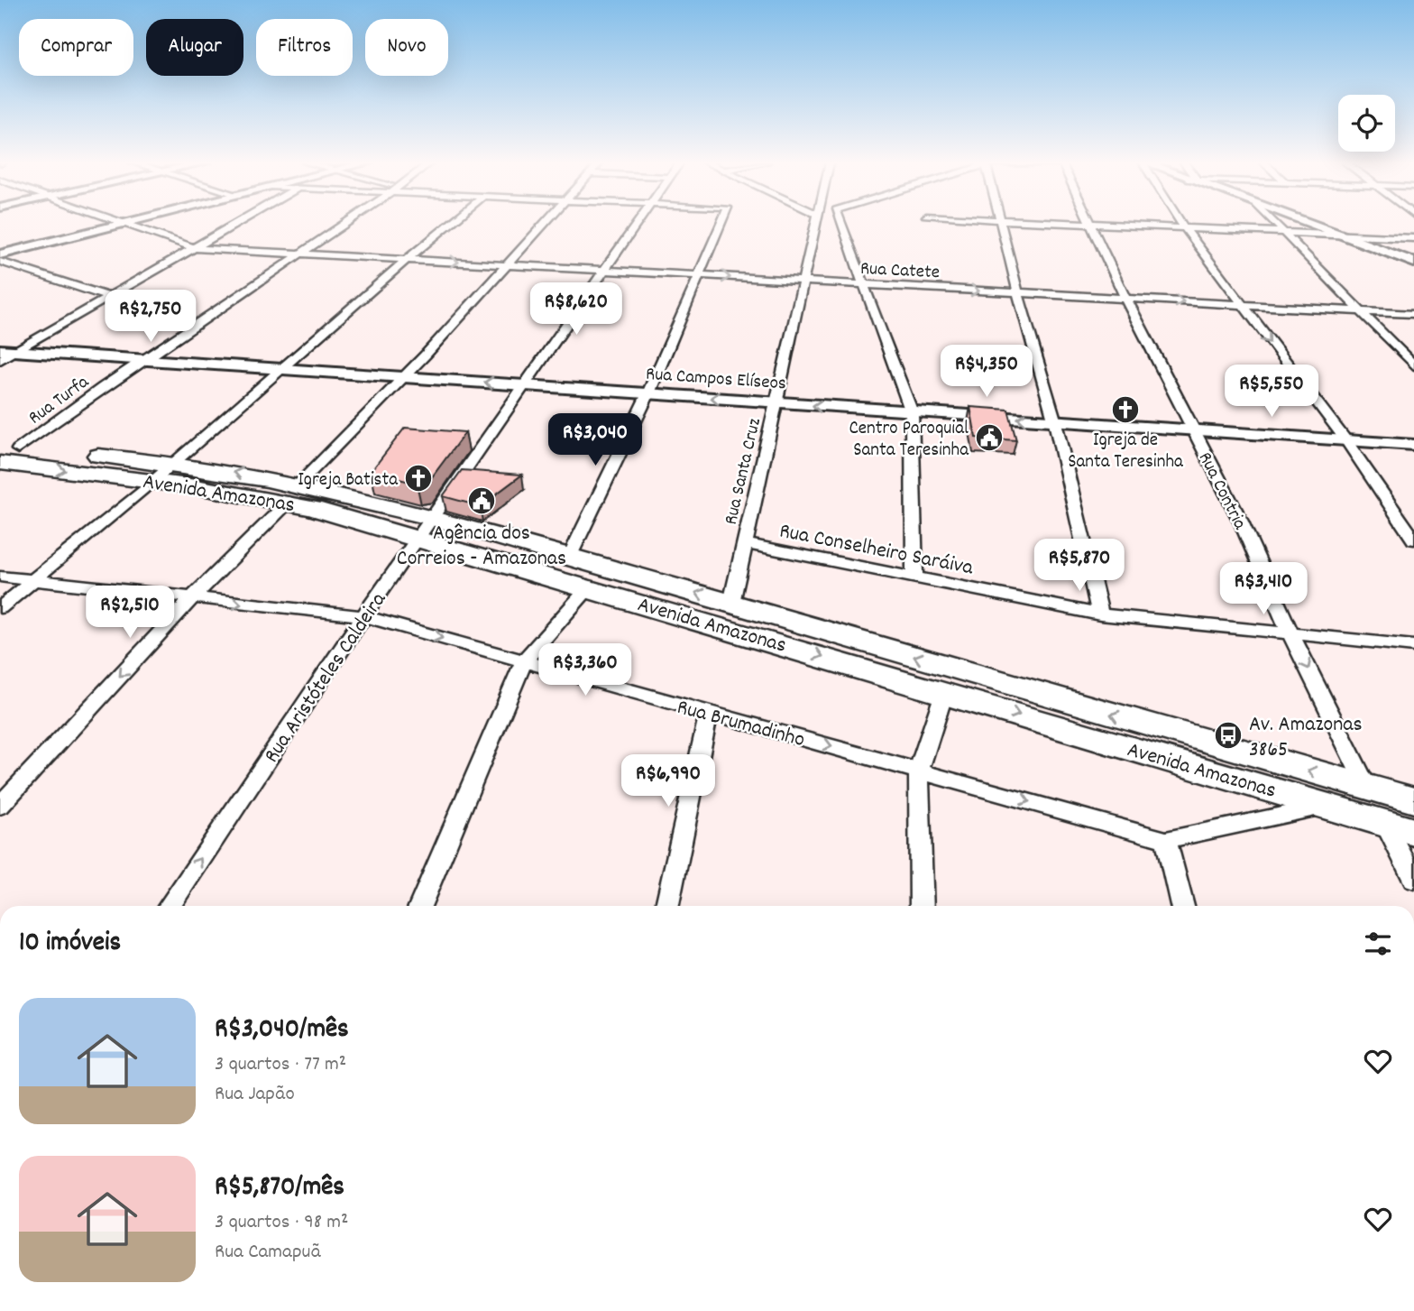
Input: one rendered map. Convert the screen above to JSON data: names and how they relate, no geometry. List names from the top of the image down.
{
  "streets": {
    "main road": ["Avenida Amazonas"],
    "street": [
      "Rua Catete",
      "Rua Campos Elíseos",
      "Rua Turfa",
      "Rua Santa Cruz",
      "Rua Contria",
      "Rua Conselheiro Saráiva",
      "Rua Aristóteles Caldeira",
      "Rua Brumadinho"
    ]
  },
  "crossings": [
    ["Rua Catete", "Rua Turfa"],
    ["Rua Catete", "Rua Santa Cruz"],
    ["Rua Catete", "Rua Contria"],
    ["Rua Catete", "Rua Aristóteles Caldeira"],
    ["Rua Campos Elíseos", "Rua Turfa"],
    ["Rua Campos Elíseos", "Rua Santa Cruz"],
    ["Rua Campos Elíseos", "Rua Contria"],
    ["Rua Campos Elíseos", "Rua Aristóteles Caldeira"],
    ["Rua Turfa", "Avenida Amazonas"],
    ["Rua Santa Cruz", "Avenida Amazonas"],
    ["Rua Santa Cruz", "Rua Conselheiro Saráiva"],
    ["Rua Contria", "Avenida Amazonas"],
    ["Rua Contria", "Rua Conselheiro Saráiva"],
    ["Avenida Amazonas", "Rua Aristóteles Caldeira"],
    ["Avenida Amazonas", "Rua Brumadinho"],
    ["Rua Aristóteles Caldeira", "Rua Brumadinho"]
  ],
  "one_way": ["Rua Catete", "Rua Campos Elíseos", "Rua Brumadinho"],
  "places": {
    "church": ["Igreja de Santa Teresinha", "Igreja Batista"],
    "public building": ["Centro Paroquial Santa Teresinha", "Agência dos Correios - Amazonas"],
    "bus stop": ["Av. Amazonas 3865"]
  },
  "page": {
    "chip": [
      "Comprar",
      "Alugar",
      "Filtros",
      "Novo"
    ],
    "price": [
      "R$8,620",
      "R$2,750",
      "R$4,350",
      "R$5,550",
      "R$3,040",
      "R$5,870",
      "R$3,410",
      "R$2,510",
      "R$3,360",
      "R$6,990"
    ],
    "heading": "10 imóveis",
    "list": [
      {
        "name": "R$3,040/mês",
        "note": "3 quartos · 77 m² · Rua Japão"
      },
      {
        "name": "R$5,870/mês",
        "note": "3 quartos · 98 m² · Rua Camapuã"
      }
    ]
  }
}
